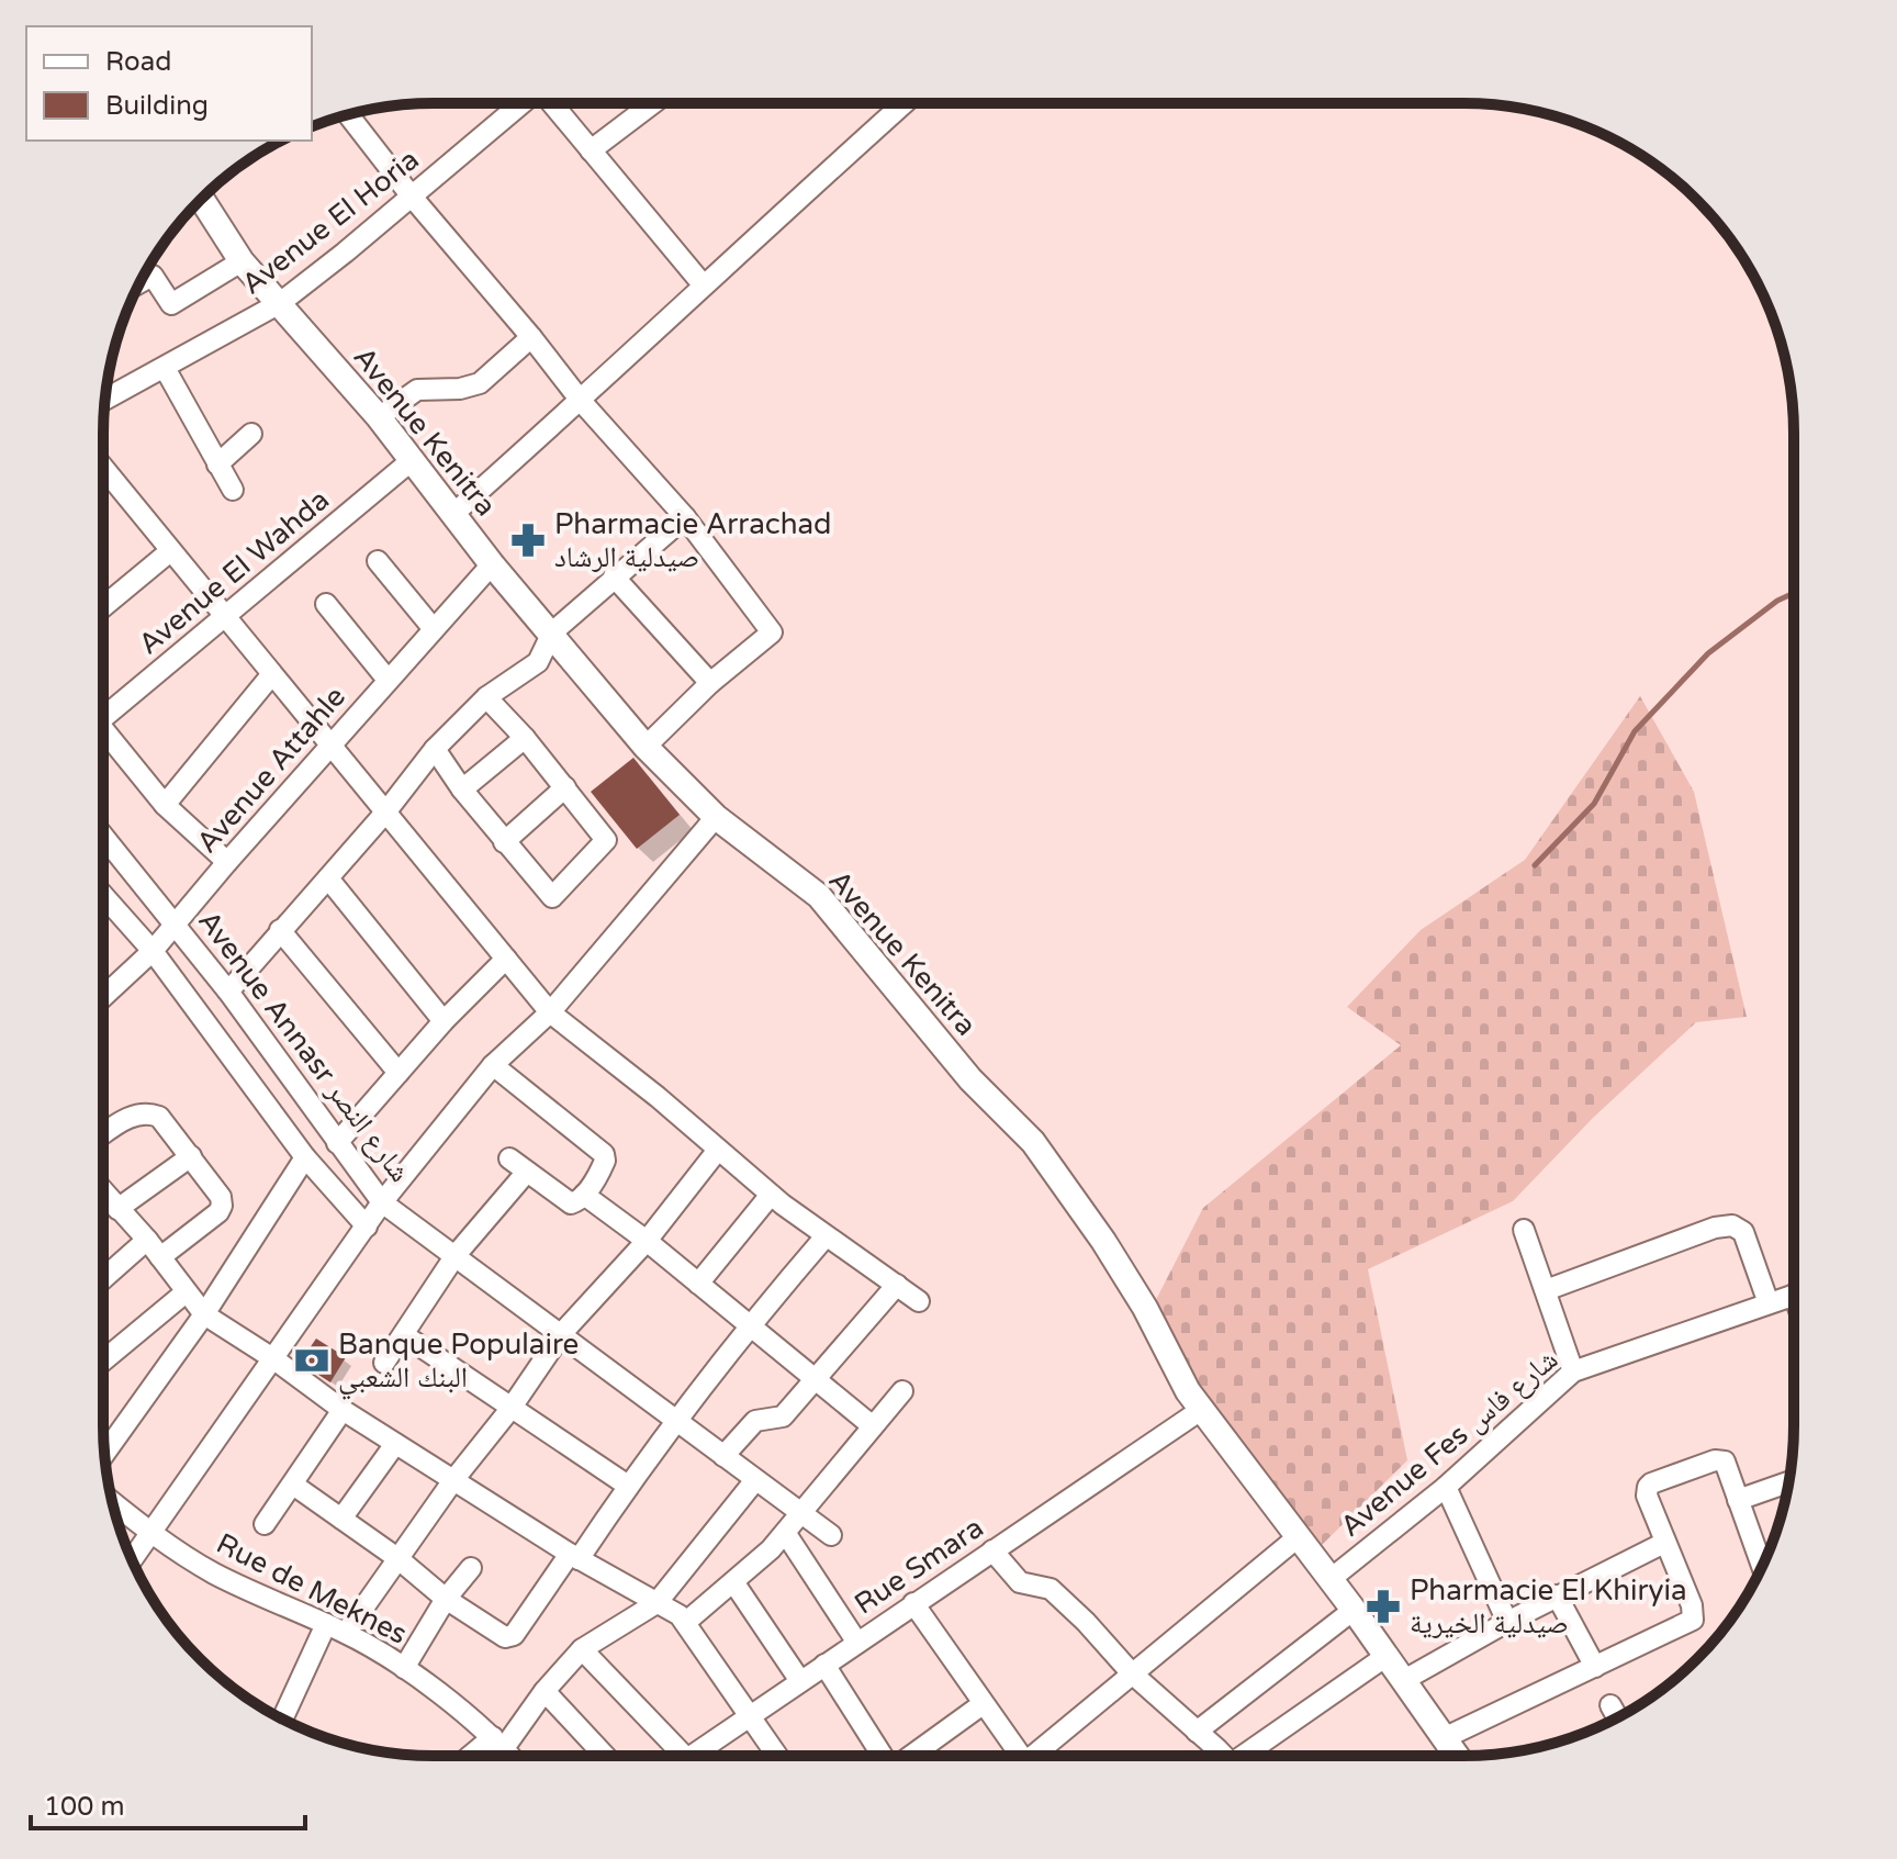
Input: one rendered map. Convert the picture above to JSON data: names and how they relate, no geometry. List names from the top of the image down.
{
  "streets": {
    "street": [
      "Avenue El Horia",
      "Avenue Kenitra",
      "Avenue El Wahda",
      "Avenue Attahle",
      "Avenue Annasr شارع النصر",
      "Avenue Fes شارع فاس",
      "Rue Smara",
      "Rue de Meknes"
    ]
  },
  "crossings": [
    ["Avenue El Horia", "Avenue Kenitra"],
    ["Avenue Kenitra", "Avenue El Wahda"],
    ["Avenue Kenitra", "Avenue Attahle"],
    ["Avenue Kenitra", "Avenue Fes شارع فاس"],
    ["Avenue Kenitra", "Rue Smara"],
    ["Avenue Attahle", "Avenue Annasr شارع النصر"]
  ],
  "places": {
    "pharmacy": ["Pharmacie Arrachad صيدلية الرشاد", "Pharmacie El Khiryia صيدلية الخيرية"],
    "bank": ["Banque Populaire البنك الشعبي"]
  },
  "legend": ["Road", "Building"],
  "scale_bar": "100 m"
}
